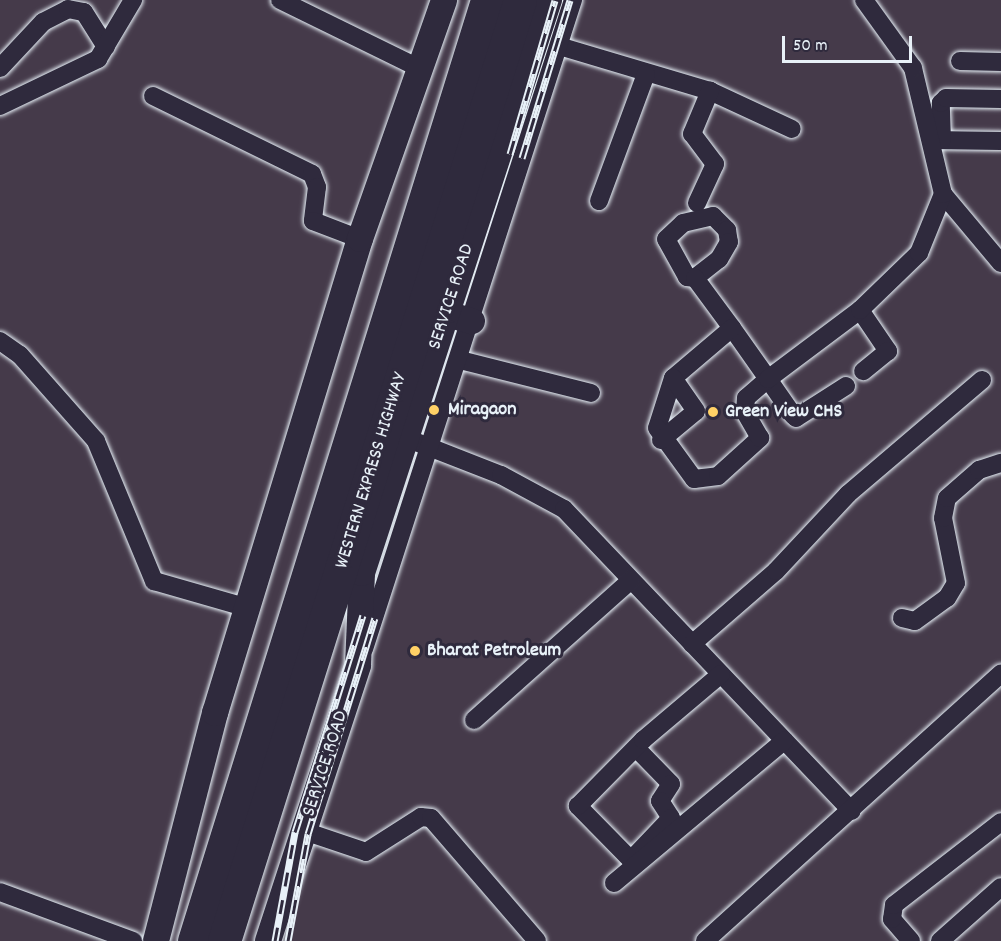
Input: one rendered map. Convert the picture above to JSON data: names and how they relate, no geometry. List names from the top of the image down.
{
  "streets": {
    "highway": ["WESTERN EXPRESS HIGHWAY"],
    "main road": ["SERVICE ROAD"]
  },
  "places": ["Miragaon", "Green View CHS", "Bharat Petroleum"],
  "scale_bar": "50 m"
}
